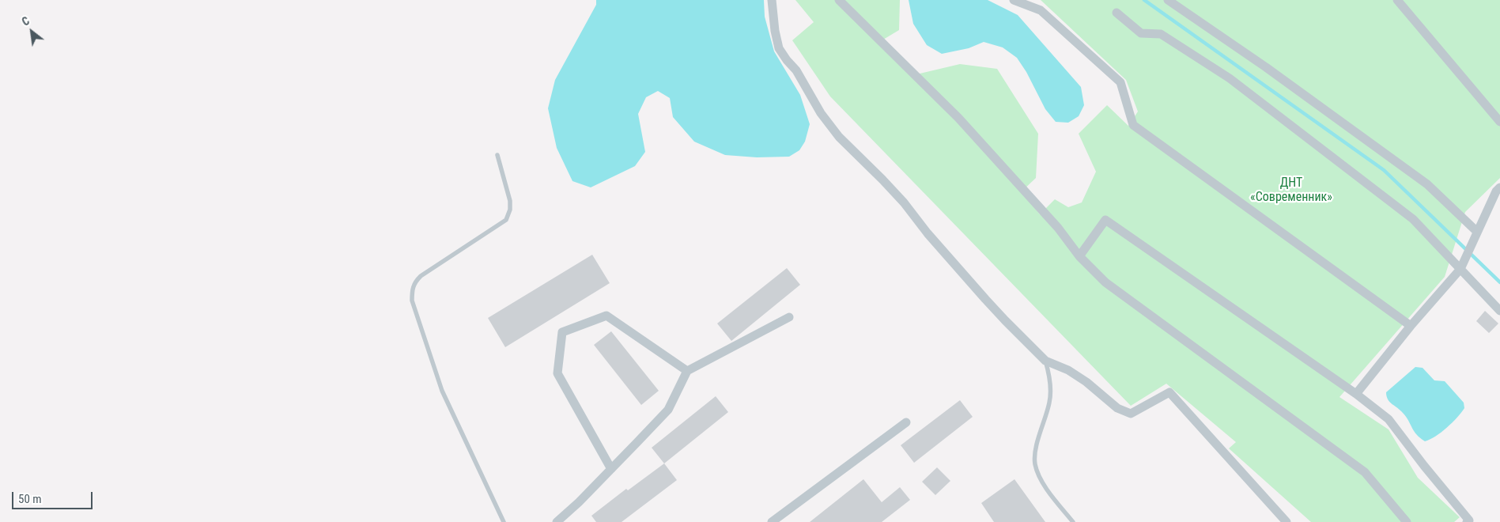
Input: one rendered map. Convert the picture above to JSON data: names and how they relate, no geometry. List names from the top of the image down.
{
  "parks": ["ДНТ «Современник»"],
  "scale_bar": "50 m",
  "north": "top left"
}
